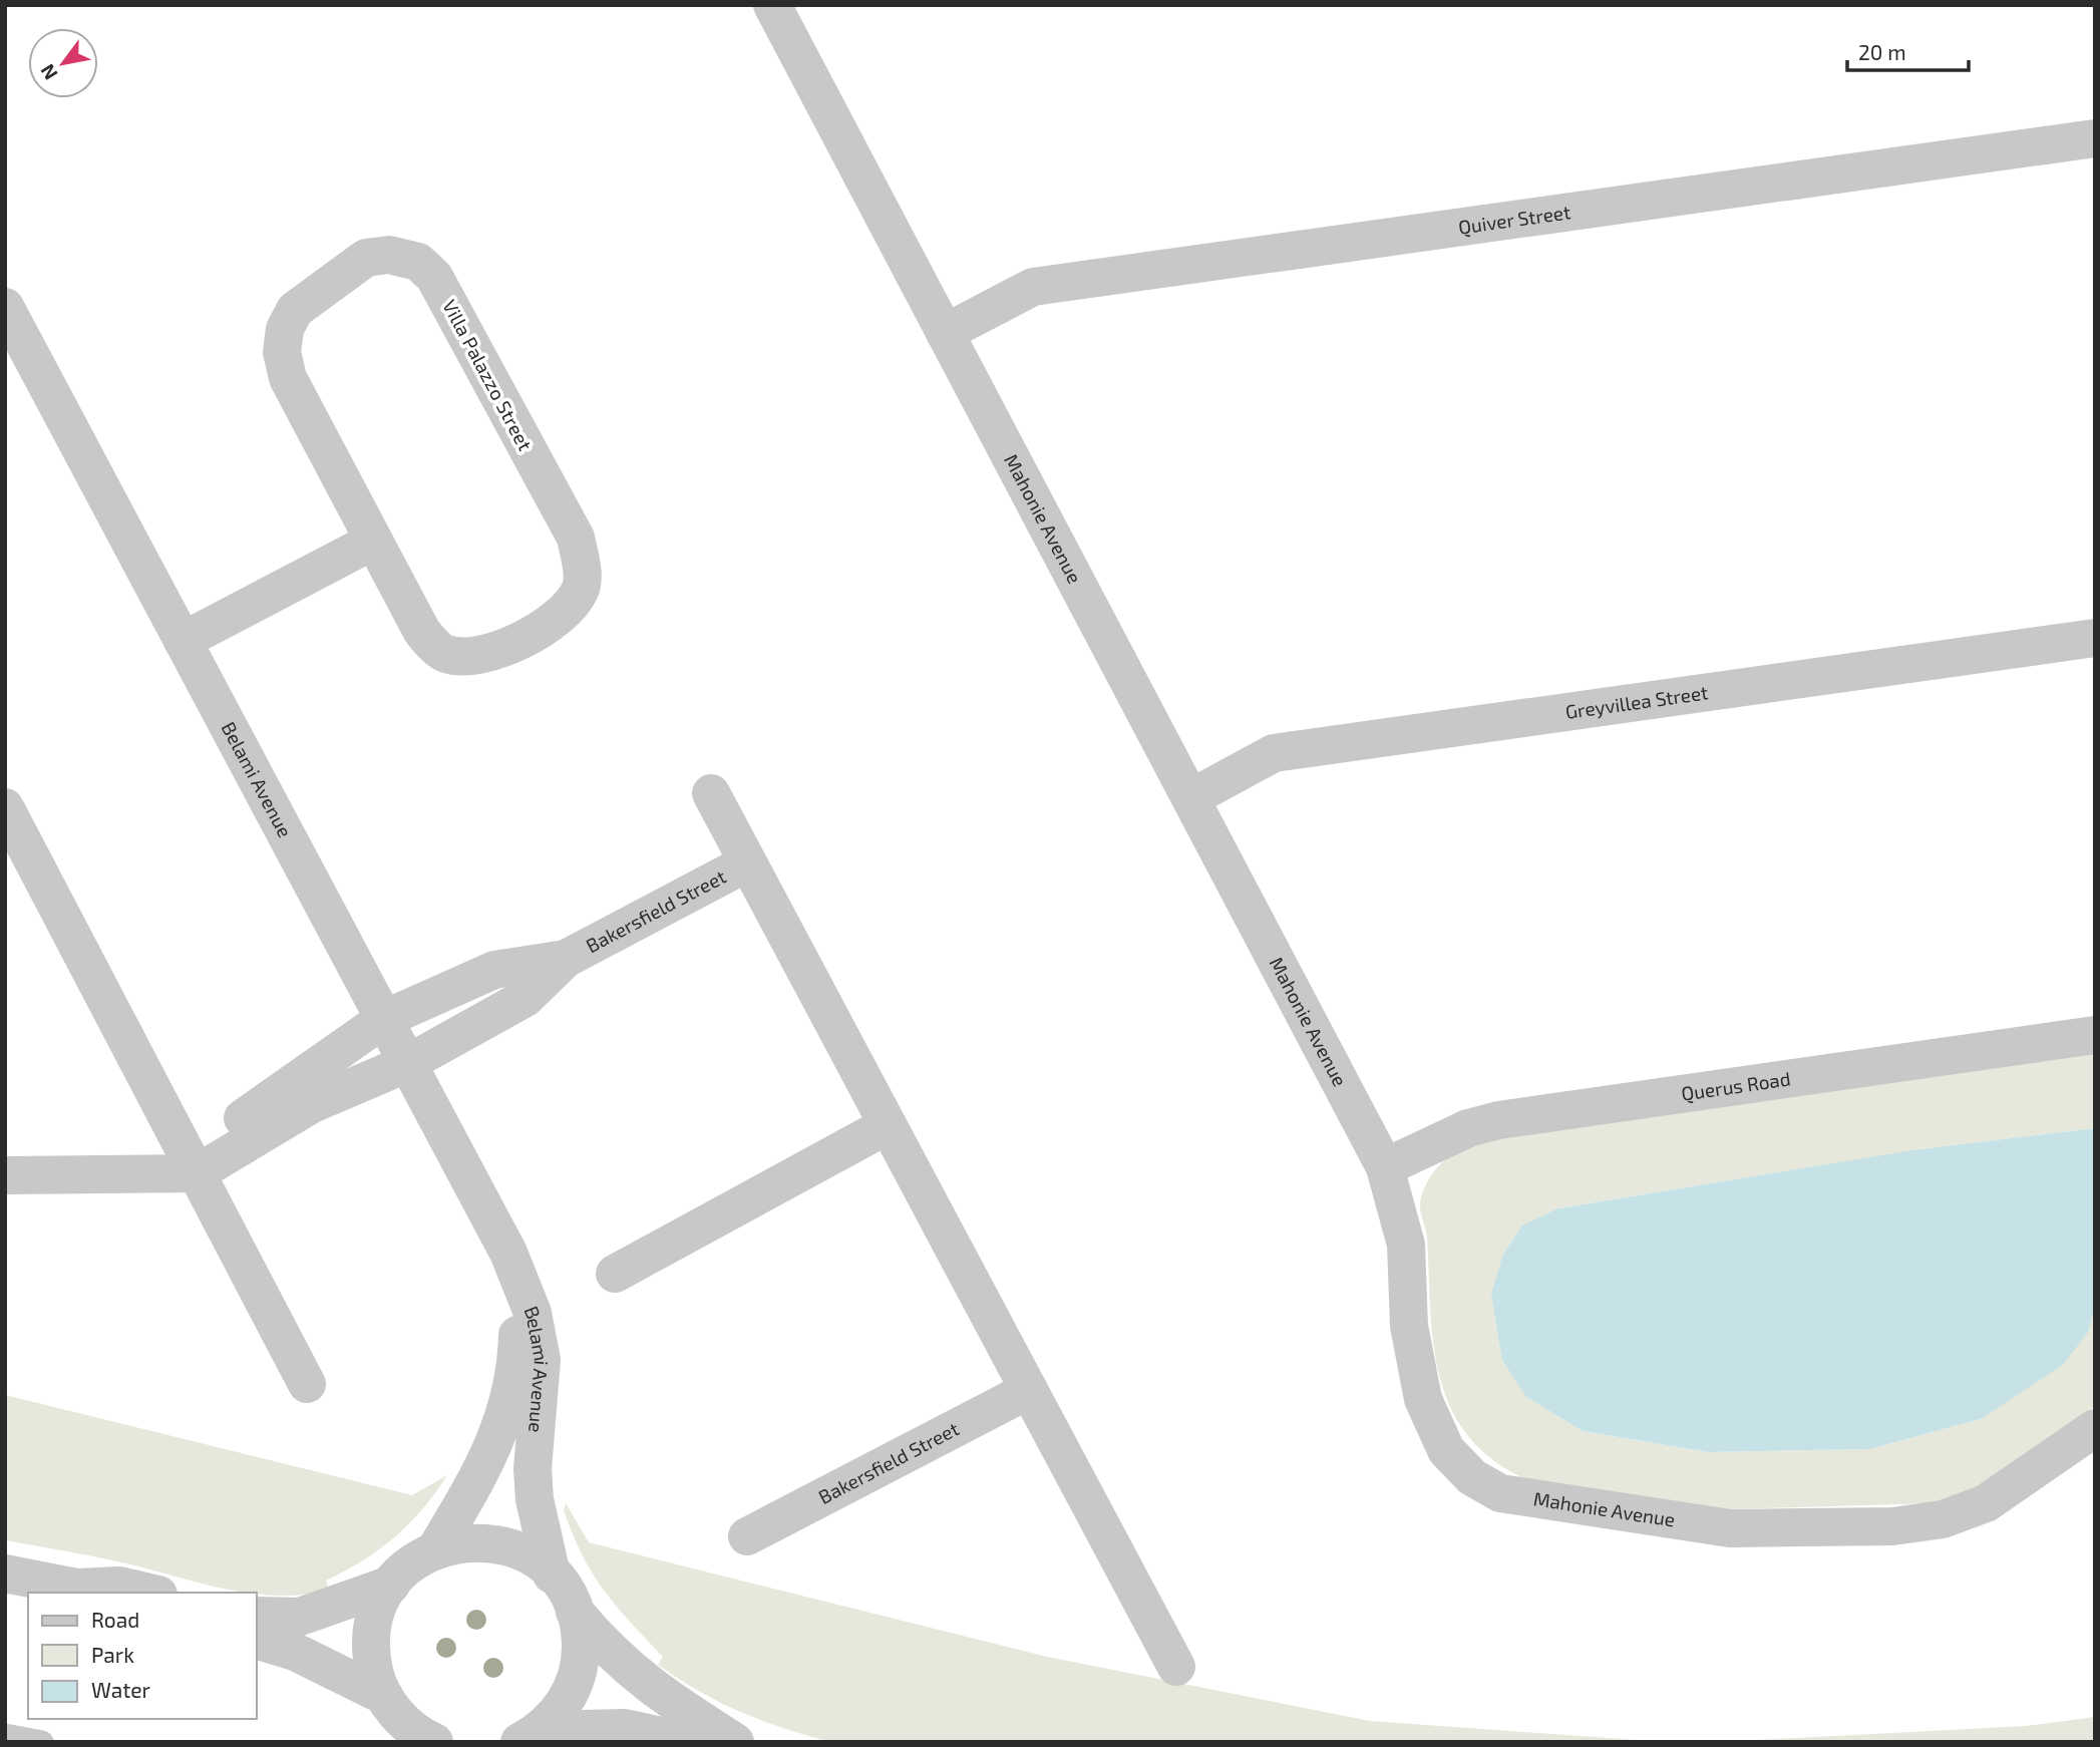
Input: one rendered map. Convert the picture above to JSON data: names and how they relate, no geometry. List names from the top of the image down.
{
  "streets": {
    "street": [
      "Quiver Street",
      "Villa Palazzo Street",
      "Mahonie Avenue",
      "Greyvillea Street",
      "Belami Avenue",
      "Bakersfield Street",
      "Querus Road"
    ]
  },
  "crossings": [
    ["Quiver Street", "Mahonie Avenue"],
    ["Mahonie Avenue", "Greyvillea Street"],
    ["Mahonie Avenue", "Querus Road"],
    ["Belami Avenue", "Bakersfield Street"]
  ],
  "legend": ["Road", "Park", "Water"],
  "scale_bar": "20 m",
  "north": "bottom left"
}
